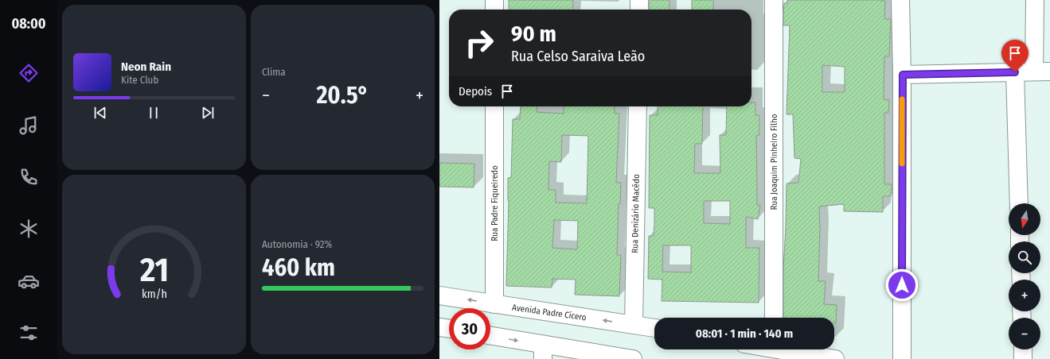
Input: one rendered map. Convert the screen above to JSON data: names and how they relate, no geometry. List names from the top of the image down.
{
  "streets": {
    "main road": [
      "Rua Joaquim Pinheiro Filho",
      "Rua Padre Fiqueiredo",
      "Rua Denizário Macêdo",
      "Avenida Padre Cícero"
    ]
  },
  "crossings": [
    ["Rua Padre Fiqueiredo", "Avenida Padre Cícero"],
    ["Rua Denizário Macêdo", "Avenida Padre Cícero"]
  ],
  "north": "bottom",
  "page": {
    "tabs": "08:00",
    "tile": [
      "Clima",
      ["Autonomia · 92%", "460 km"]
    ],
    "turn": ["90 m", "Rua Celso Saraiva Leão"],
    "song": ["Neon Rain", "Kite Club"],
    "then": "Depois",
    "heat": ["−", "20.5°", "+"],
    "map_buttons": ["+", "−"],
    "limit": "30",
    "trip": "08:01 · 1 min · 140 m",
    "gauge": ["21", "km/h"]
  }
}
